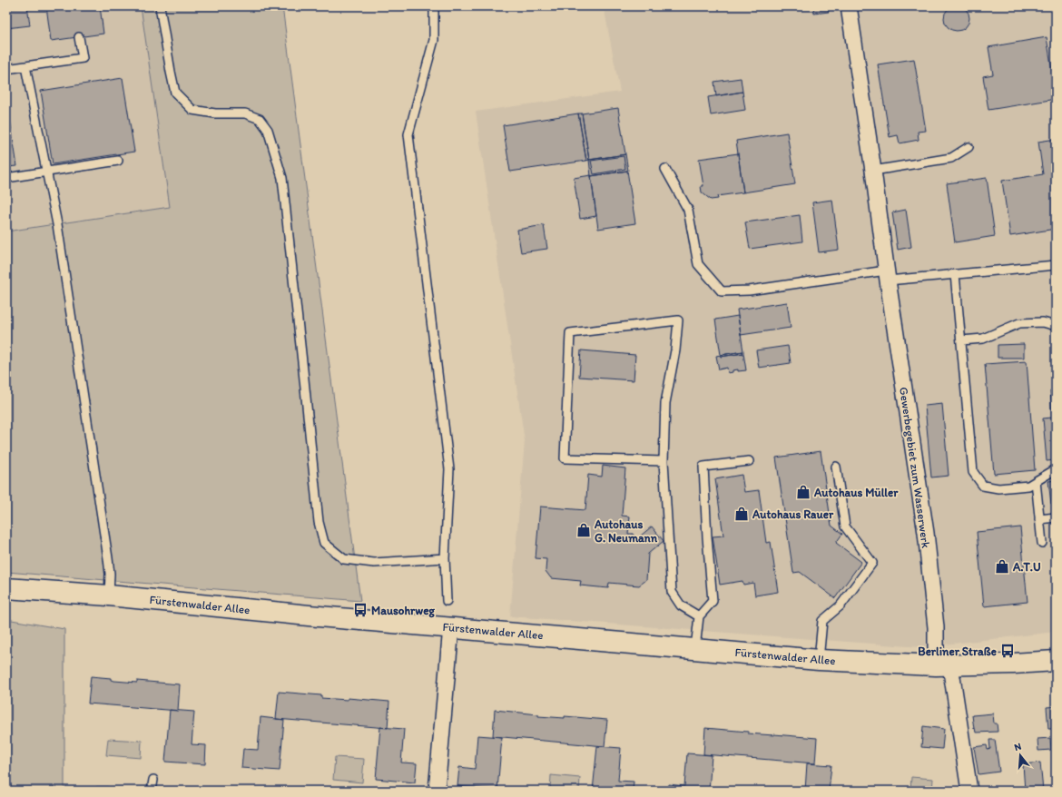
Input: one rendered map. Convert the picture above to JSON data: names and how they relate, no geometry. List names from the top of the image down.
{
  "streets": {
    "main road": ["Fürstenwalder Allee"],
    "street": ["Gewerbegebiet zum Wasserwerk"]
  },
  "crossings": [
    ["Gewerbegebiet zum Wasserwerk", "Fürstenwalder Allee"]
  ],
  "places": {
    "shop": [
      "Autohaus Müller",
      "Autohaus Rauer",
      "Autohaus G. Neumann",
      "A.T.U"
    ],
    "bus stop": ["Mausohrweg", "Berliner Straße"]
  },
  "north": "top"
}
